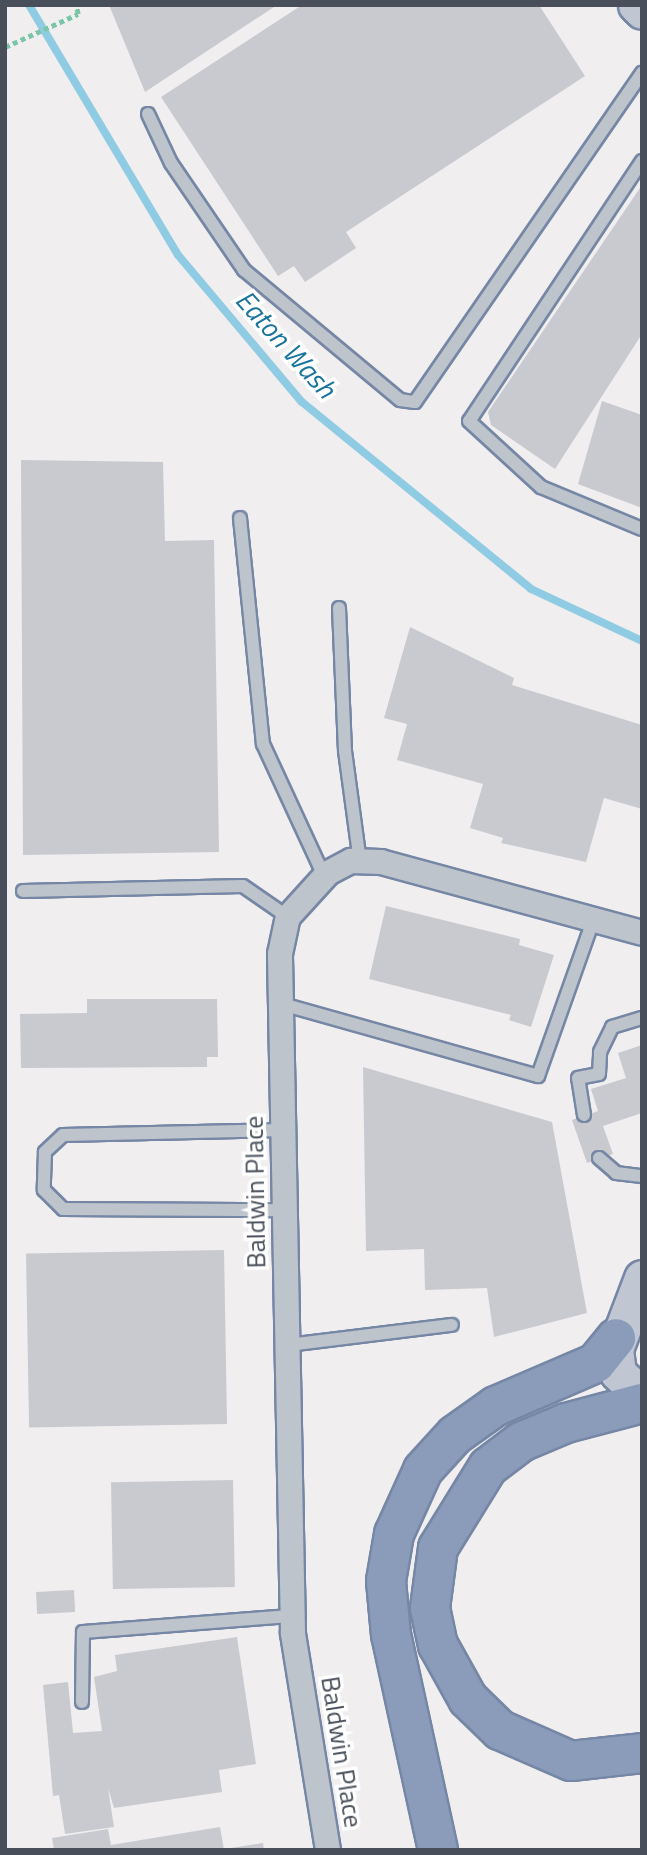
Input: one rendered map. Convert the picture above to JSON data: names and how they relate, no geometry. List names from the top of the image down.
{
  "streets": {
    "street": ["Baldwin Place"]
  },
  "water": ["Eaton Wash"]
}
